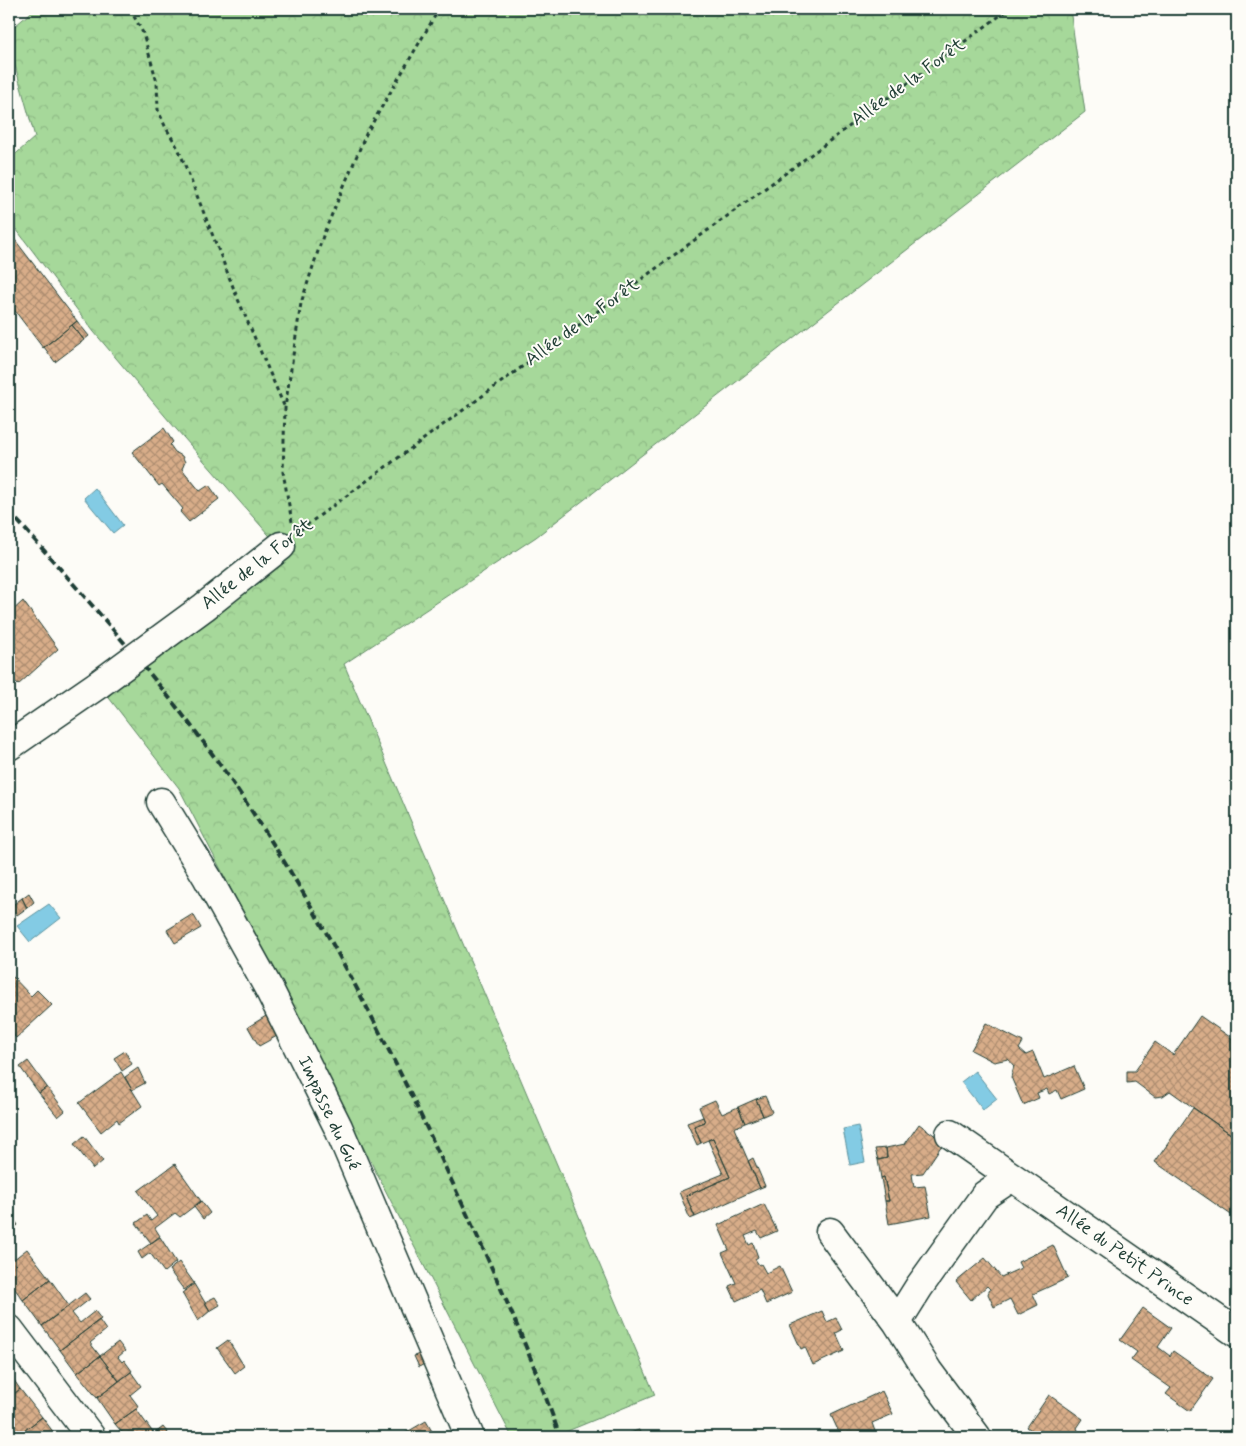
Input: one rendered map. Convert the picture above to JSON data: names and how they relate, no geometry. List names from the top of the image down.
{
  "streets": {
    "street": ["Allée de la Forêt", "Impasse du Gué", "Allée du Petit Prince"]
  }
}
